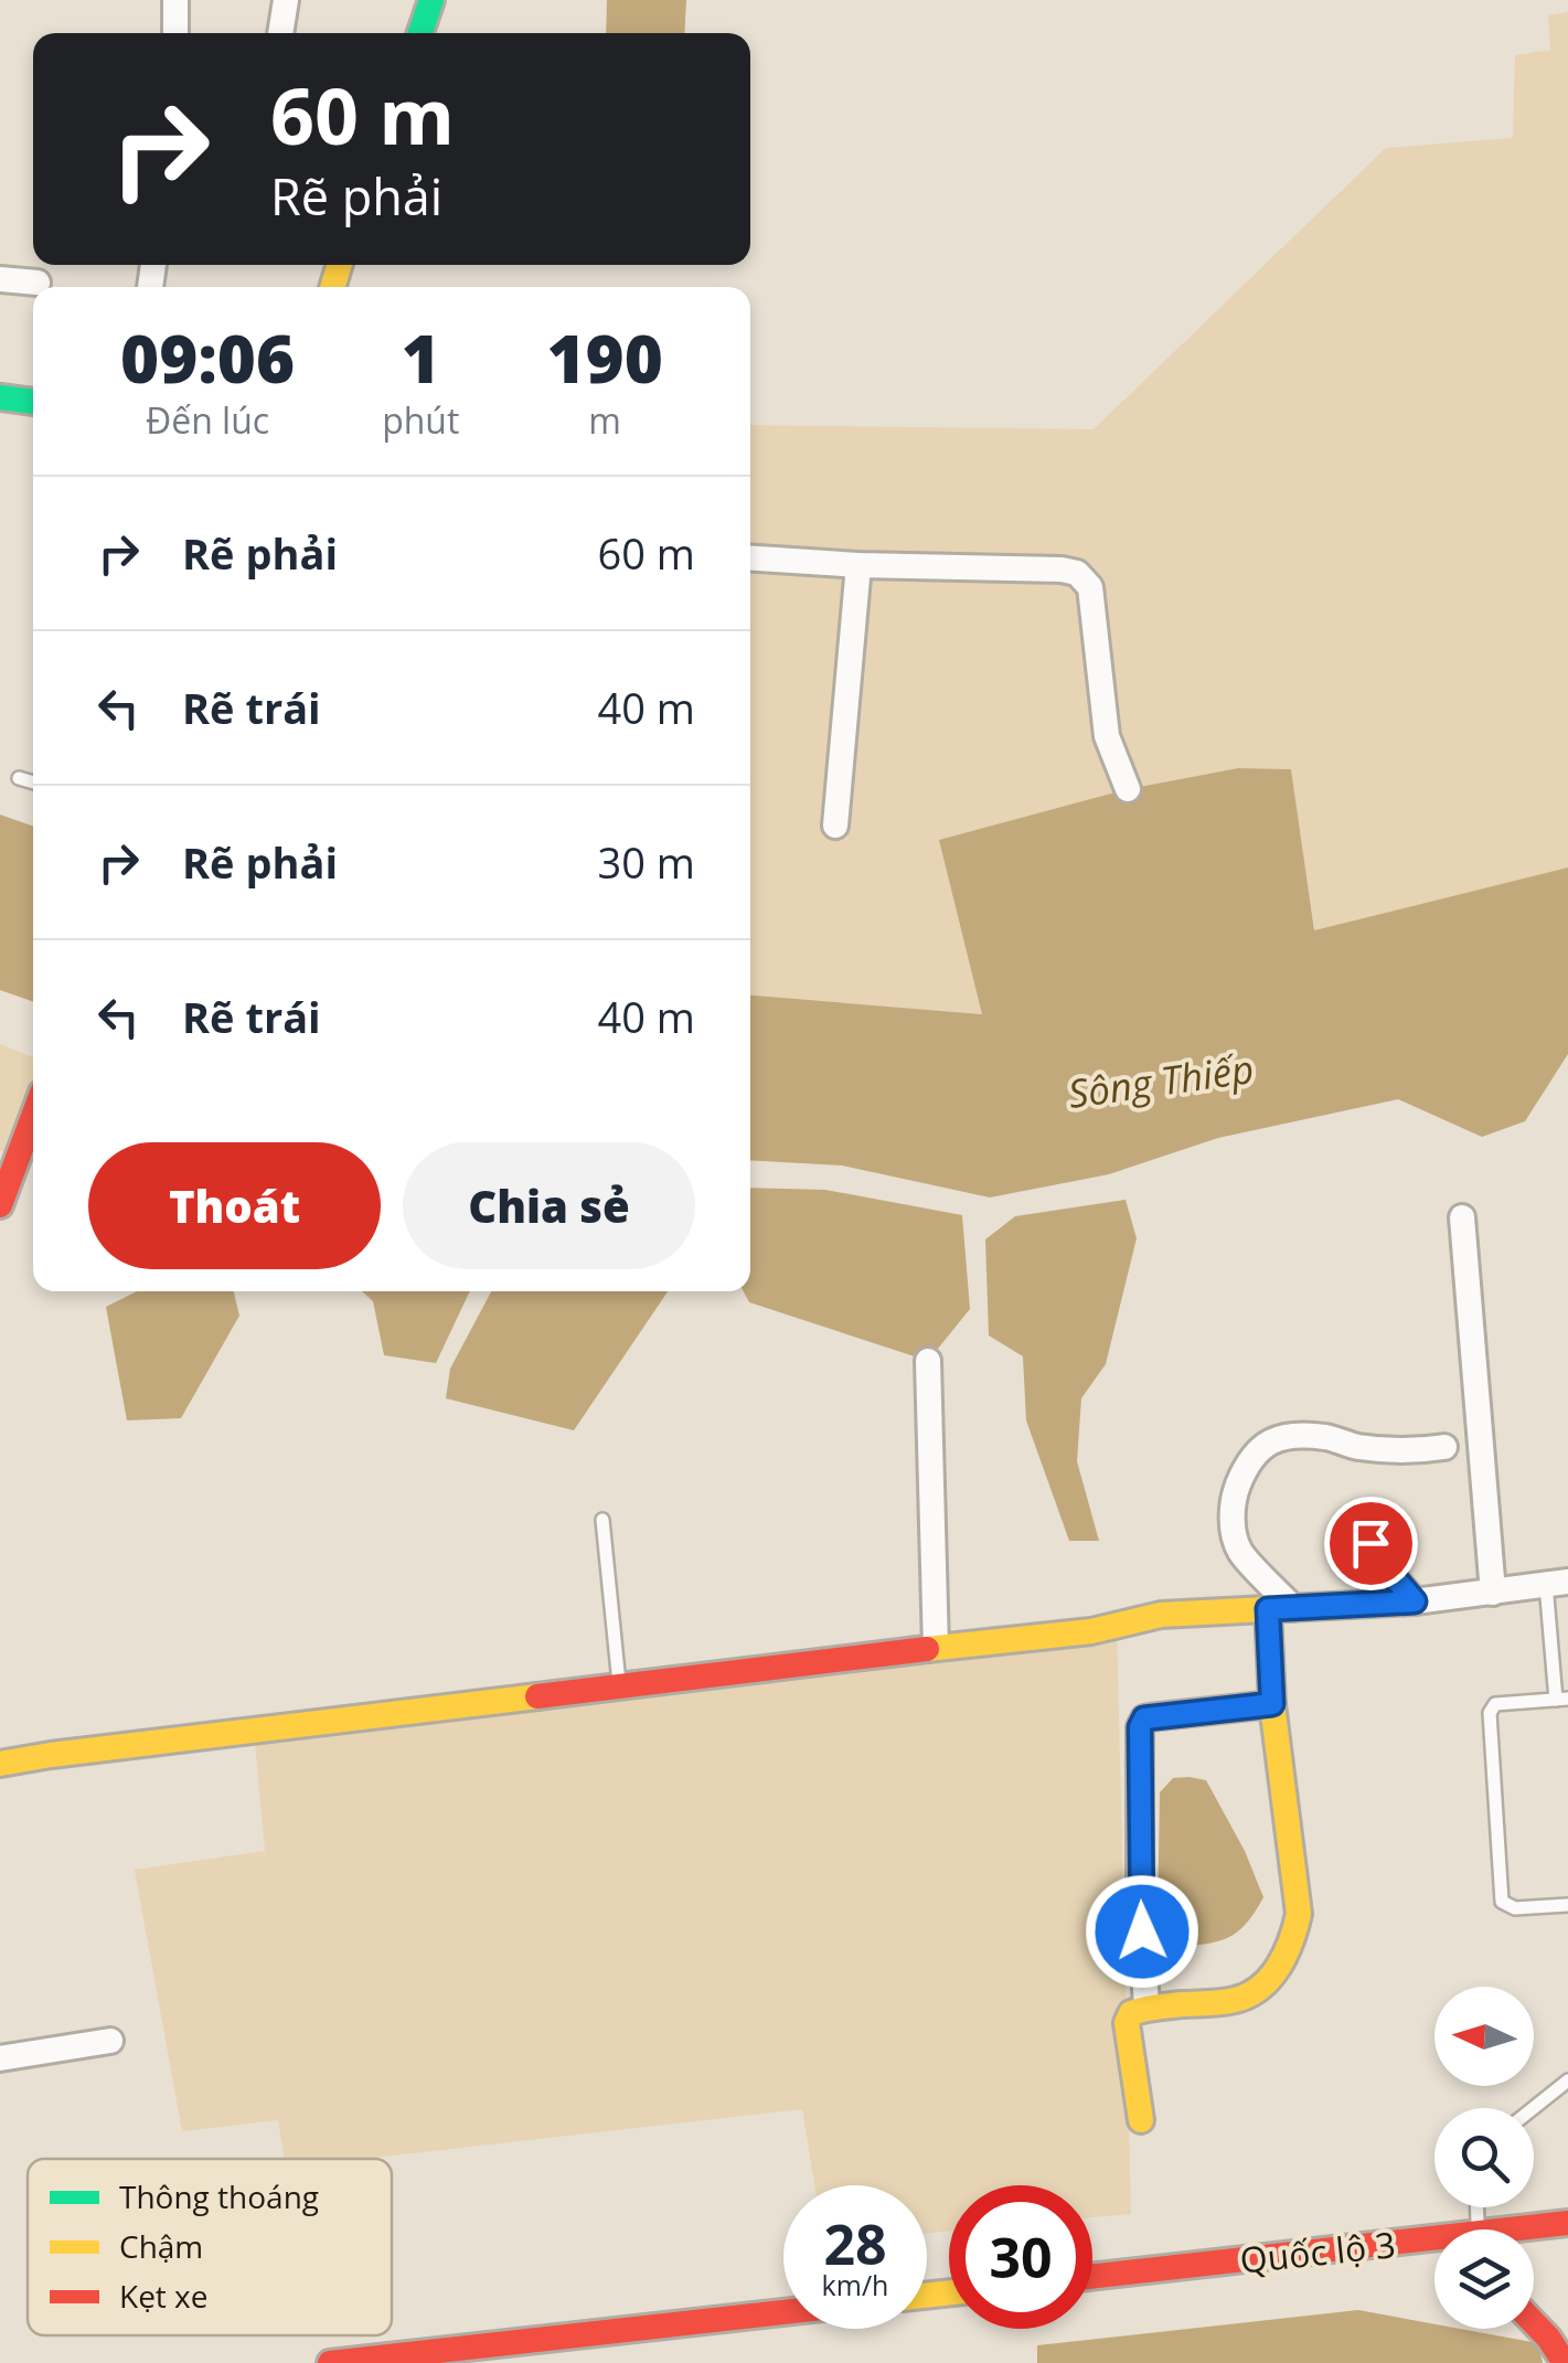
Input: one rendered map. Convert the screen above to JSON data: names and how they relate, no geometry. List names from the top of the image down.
{
  "streets": {
    "main road": ["Quốc lộ 3"]
  },
  "water": ["Sông Thiếp"],
  "legend": ["Thông thoáng", "Chậm", "Kẹt xe"],
  "north": "left",
  "page": {
    "turn": ["60 m", "Rẽ phải"],
    "eta": [
      "09:06",
      "Đến lúc",
      "1",
      "phút",
      "190",
      "m"
    ],
    "list": [
      {
        "name": "Rẽ phải",
        "value": "60 m"
      },
      {
        "name": "Rẽ trái",
        "value": "40 m"
      },
      {
        "name": "Rẽ phải",
        "value": "30 m"
      },
      {
        "name": "Rẽ trái",
        "value": "40 m"
      }
    ],
    "buttons": ["Thoát", "Chia sẻ"],
    "speed": "28 km/h",
    "limit": "30"
  }
}
